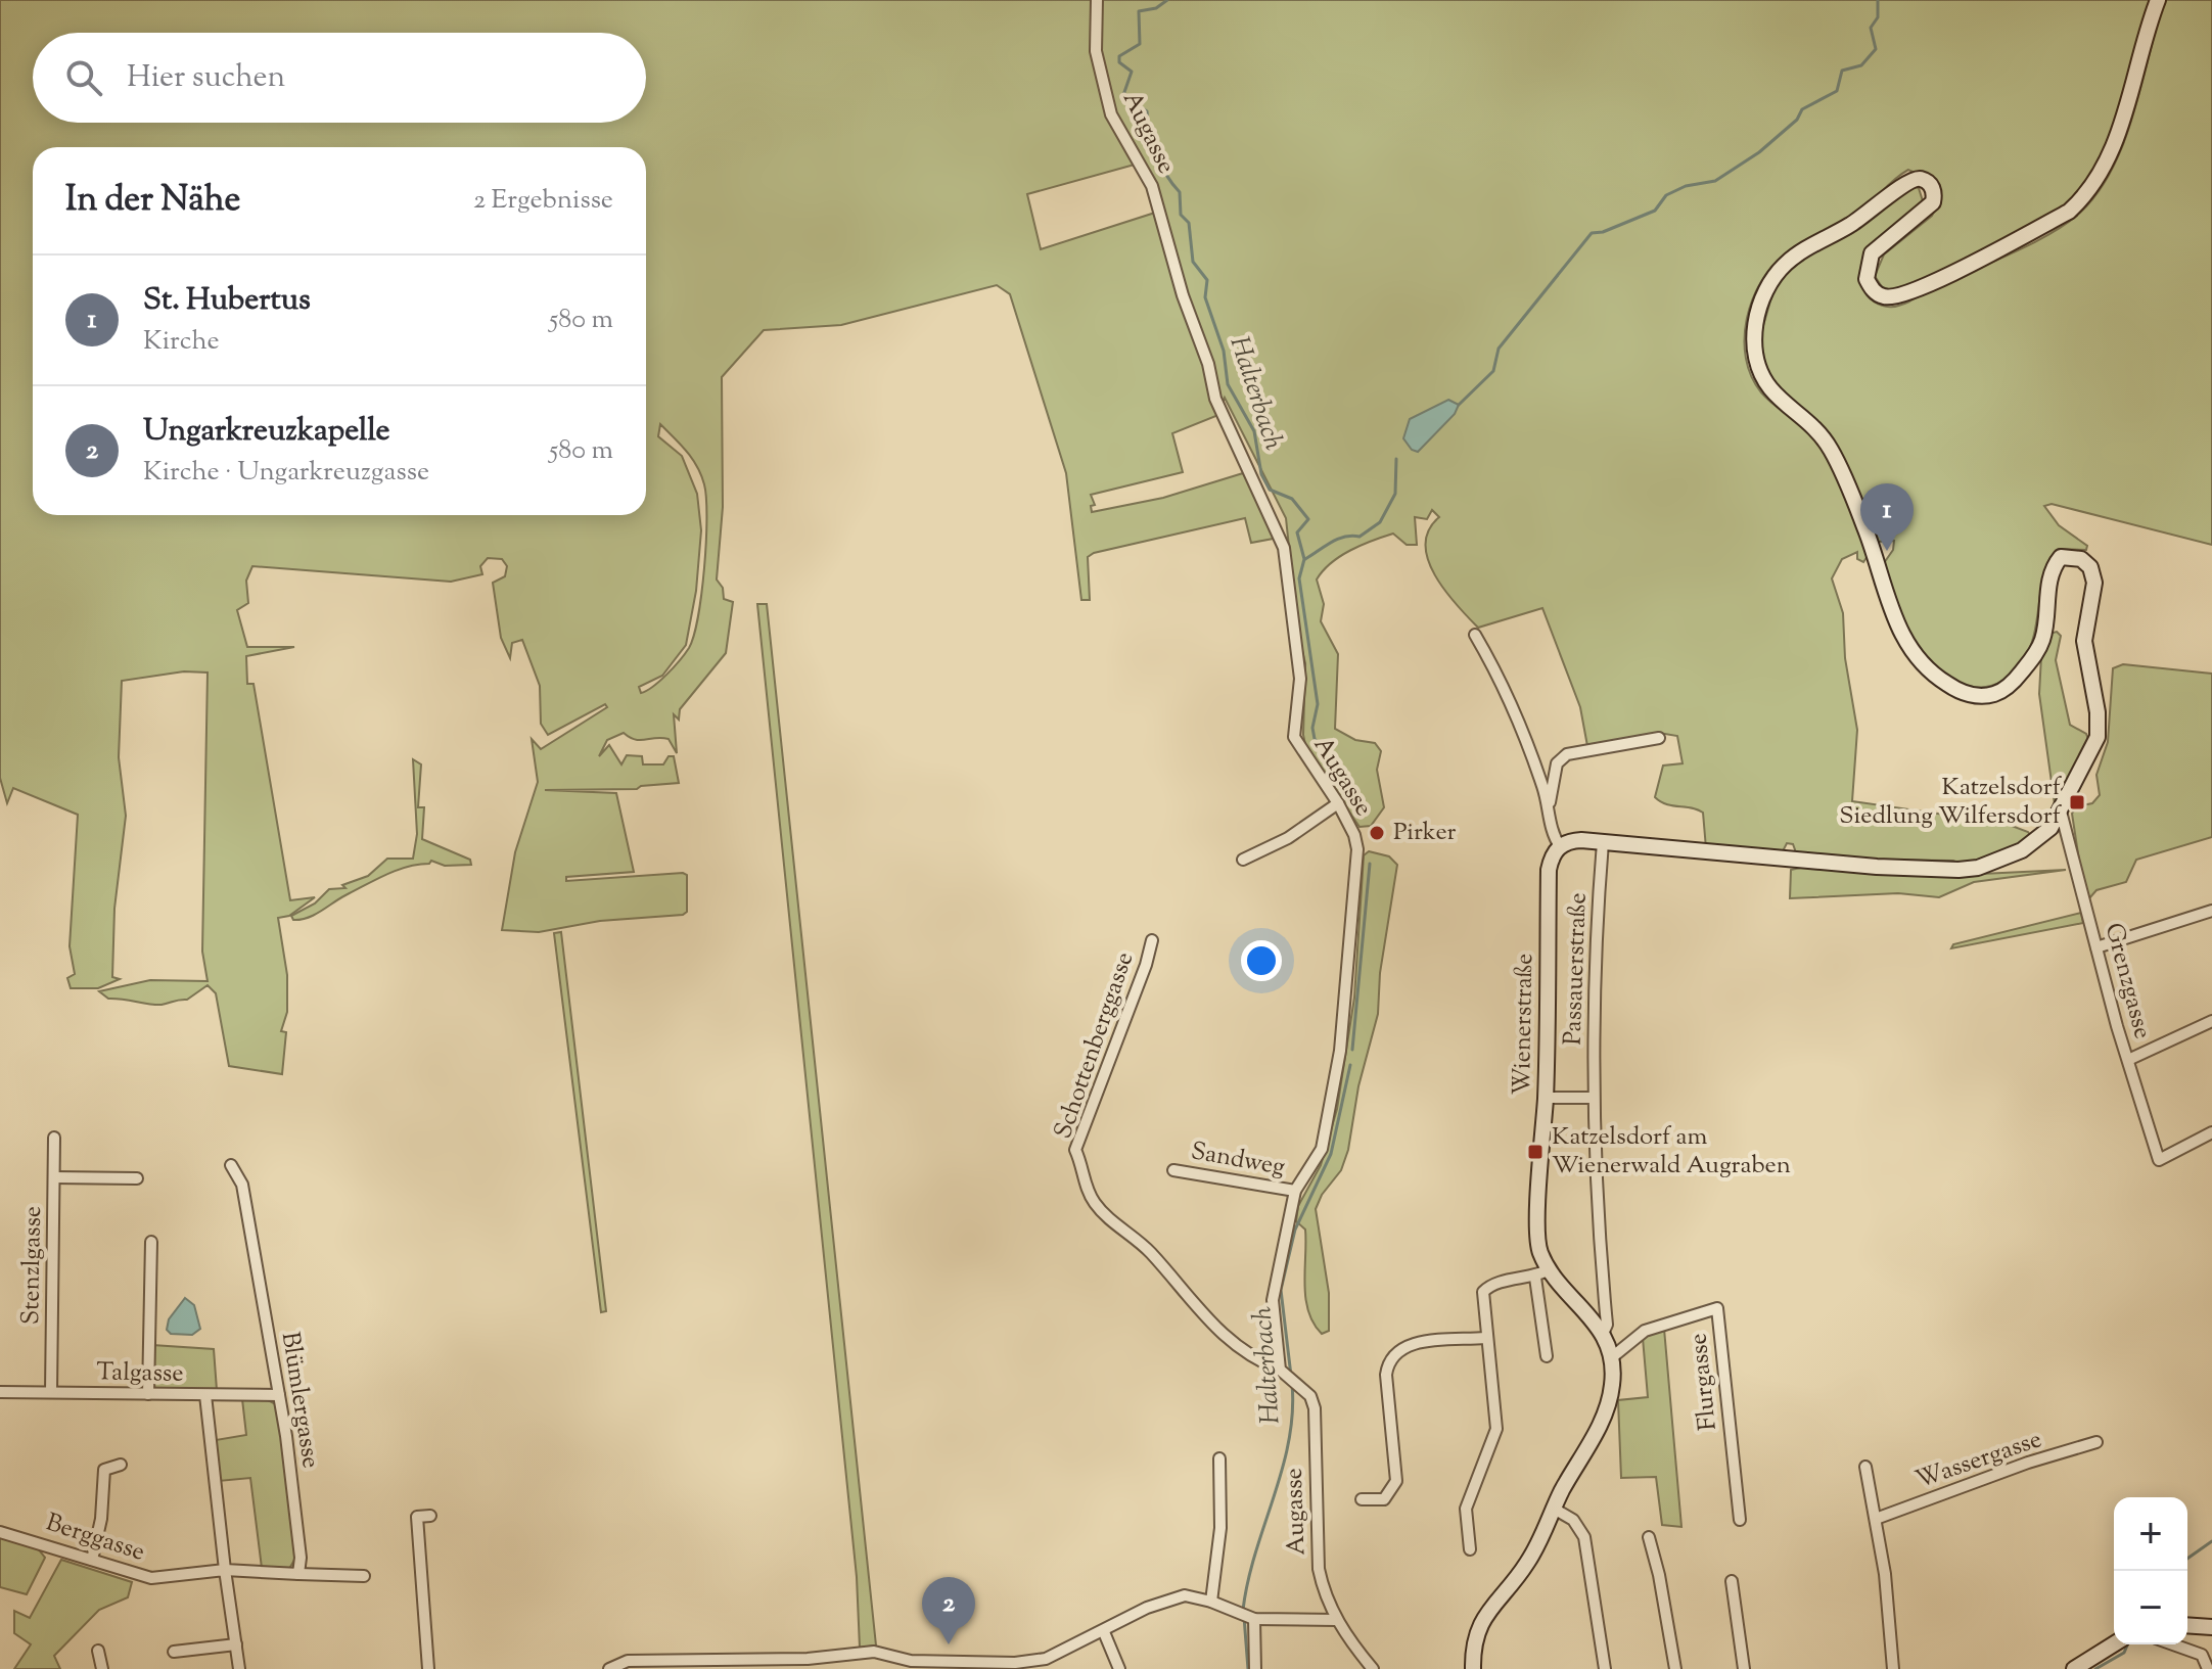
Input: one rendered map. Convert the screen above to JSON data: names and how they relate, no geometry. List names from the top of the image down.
{
  "streets": {
    "street": [
      "Augasse",
      "Passauerstraße",
      "Grenzgasse",
      "Wienerstraße",
      "Schottenberggasse",
      "Sandweg",
      "Stenzlgasse",
      "Talgasse",
      "Flurgasse",
      "Blümlergasse",
      "Wassergasse",
      "Berggasse"
    ]
  },
  "crossings": [
    ["Augasse", "Schottenberggasse"],
    ["Augasse", "Sandweg"],
    ["Passauerstraße", "Wienerstraße"],
    ["Wienerstraße", "Flurgasse"],
    ["Stenzlgasse", "Talgasse"],
    ["Talgasse", "Blümlergasse"]
  ],
  "water": ["Halterbach"],
  "places": {
    "transit": ["Katzelsdorf Siedlung Wilfersdorf", "Katzelsdorf am Wienerwald Augraben"],
    "other": ["Pirker"]
  },
  "page": {
    "search": "Hier suchen",
    "heading": ["In der Nähe", "2 Ergebnisse"],
    "list": [
      {
        "mark": "1",
        "name": "St. Hubertus",
        "note": "Kirche",
        "value": "580 m"
      },
      {
        "mark": "2",
        "name": "Ungarkreuzkapelle",
        "note": "Kirche · Ungarkreuzgasse",
        "value": "580 m"
      }
    ],
    "pins": ["1", "2"],
    "map_buttons": ["+", "−"]
  }
}
